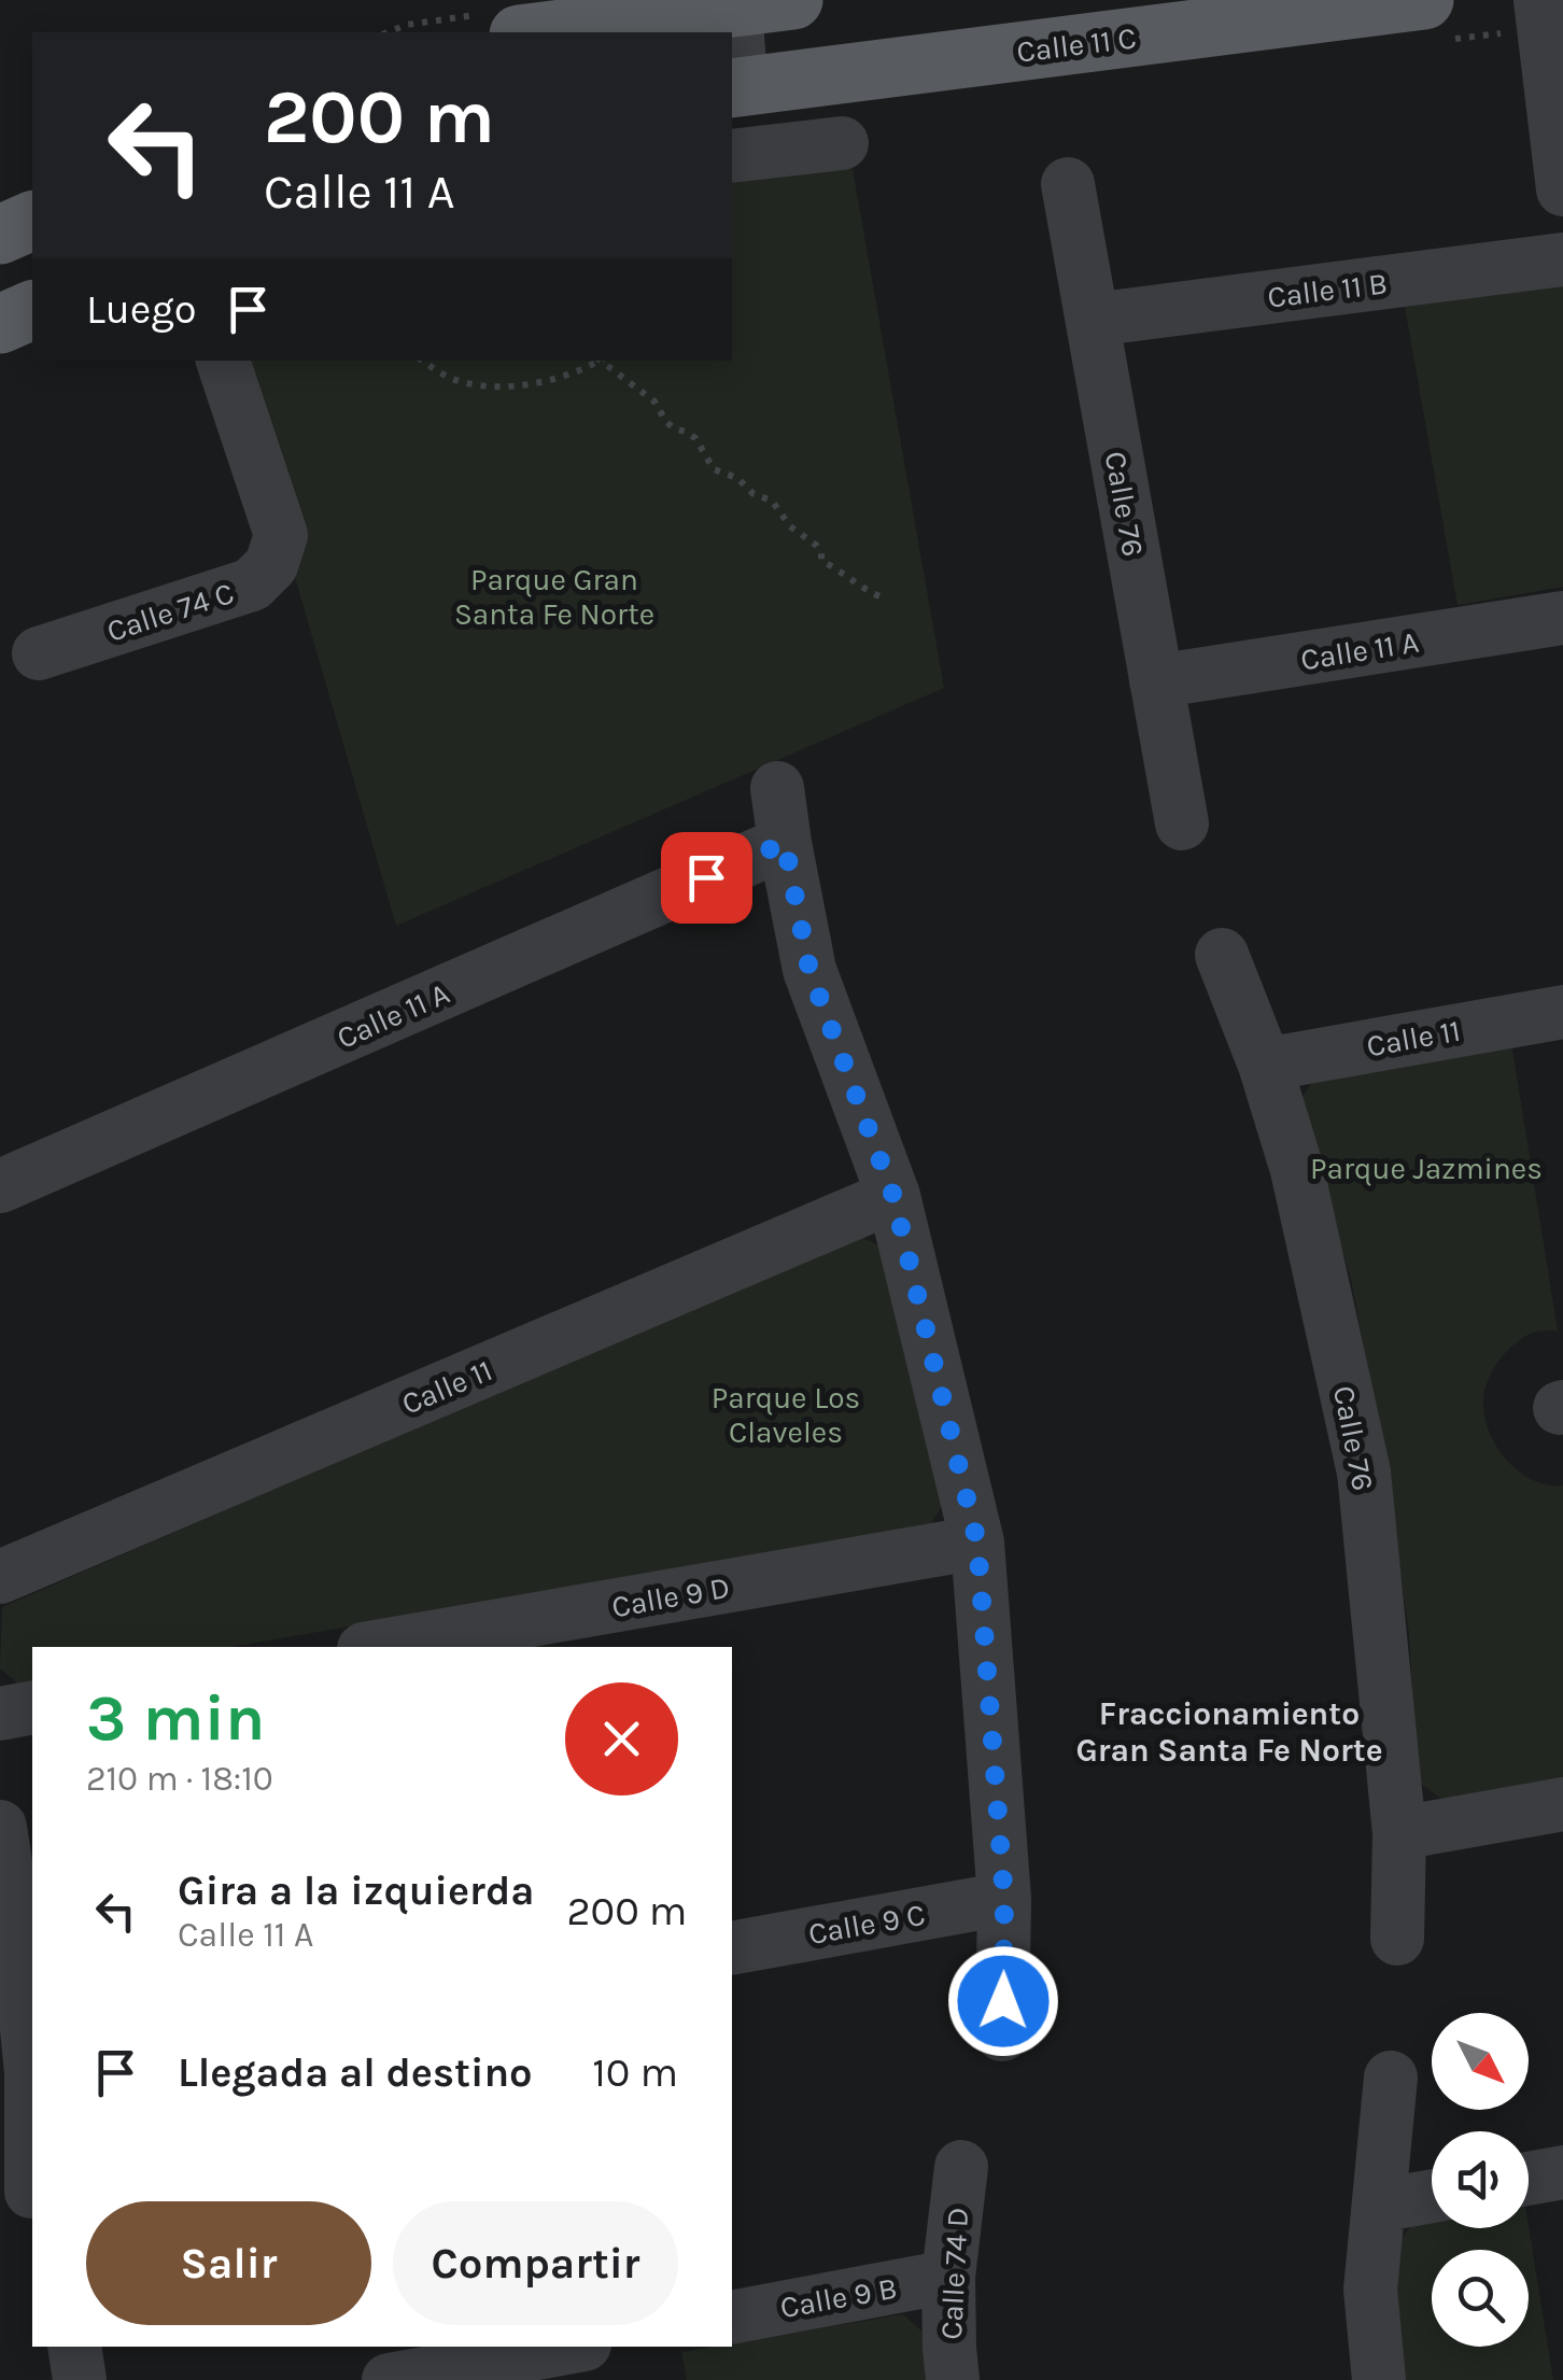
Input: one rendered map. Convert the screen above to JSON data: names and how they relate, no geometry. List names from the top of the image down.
{
  "streets": {
    "main road": ["Calle 11 C"],
    "street": [
      "Calle 11 B",
      "Calle 76",
      "Calle 74 C",
      "Calle 11 A",
      "Calle 11",
      "Calle 9 D",
      "Calle 9 C",
      "Calle 74 D",
      "Calle 9 B"
    ]
  },
  "crossings": [
    ["Calle 11 B", "Calle 76"],
    ["Calle 76", "Calle 11 A"],
    ["Calle 76", "Calle 11"],
    ["Calle 74 D", "Calle 9 B"]
  ],
  "districts": ["Fraccionamiento Gran Santa Fe Norte"],
  "parks": ["Parque Gran Santa Fe Norte", "Parque Jazmines", "Parque Los Claveles"],
  "north": "bottom right",
  "page": {
    "turn": ["200 m", "Calle 11 A"],
    "then": "Luego",
    "heading": ["3 min", "210 m · 18:10"],
    "list": [
      {
        "name": "Gira a la izquierda",
        "note": "Calle 11 A",
        "value": "200 m"
      },
      {
        "name": "Llegada al destino",
        "value": "10 m"
      }
    ],
    "buttons": ["Salir", "Compartir"]
  }
}
